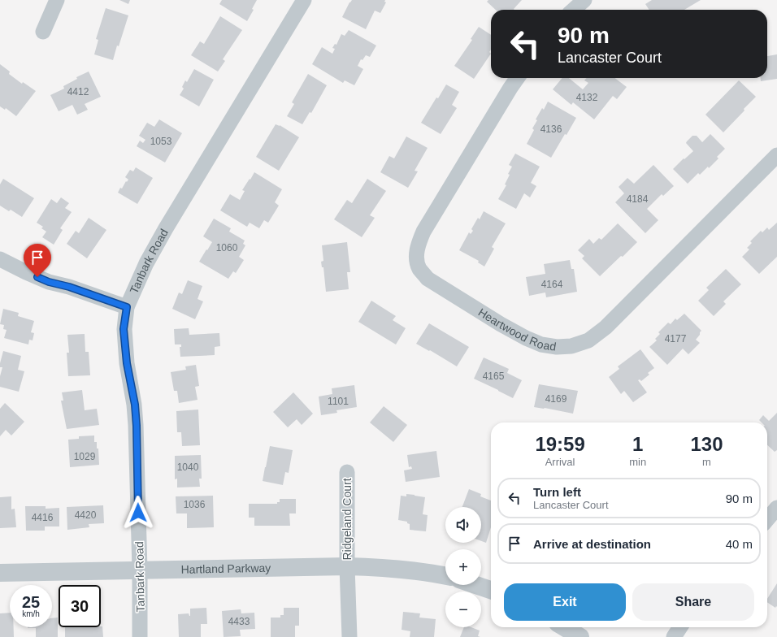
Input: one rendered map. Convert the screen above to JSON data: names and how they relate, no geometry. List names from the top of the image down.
{
  "streets": {
    "street": [
      "Tanbark Road",
      "Heartwood Road",
      "Ridgeland Court",
      "Hartland Parkway"
    ]
  },
  "crossings": [
    ["Tanbark Road", "Hartland Parkway"],
    ["Ridgeland Court", "Hartland Parkway"]
  ],
  "house_numbers": [
    "4412",
    "4132",
    "4136",
    "1053",
    "4184",
    "1060",
    "4164",
    "4177",
    "4165",
    "4169",
    "1101",
    "1029",
    "1040",
    "1036",
    "4420",
    "4416",
    "4433"
  ],
  "page": {
    "turn": ["90 m", "Lancaster Court"],
    "eta": [
      "19:59",
      "Arrival",
      "1",
      "min",
      "130",
      "m"
    ],
    "list": [
      {
        "name": "Turn left",
        "note": "Lancaster Court",
        "value": "90 m"
      },
      {
        "name": "Arrive at destination",
        "value": "40 m"
      }
    ],
    "map_buttons": ["+", "−"],
    "buttons": ["Exit", "Share"],
    "speed": "25 km/h",
    "limit": "30"
  }
}
